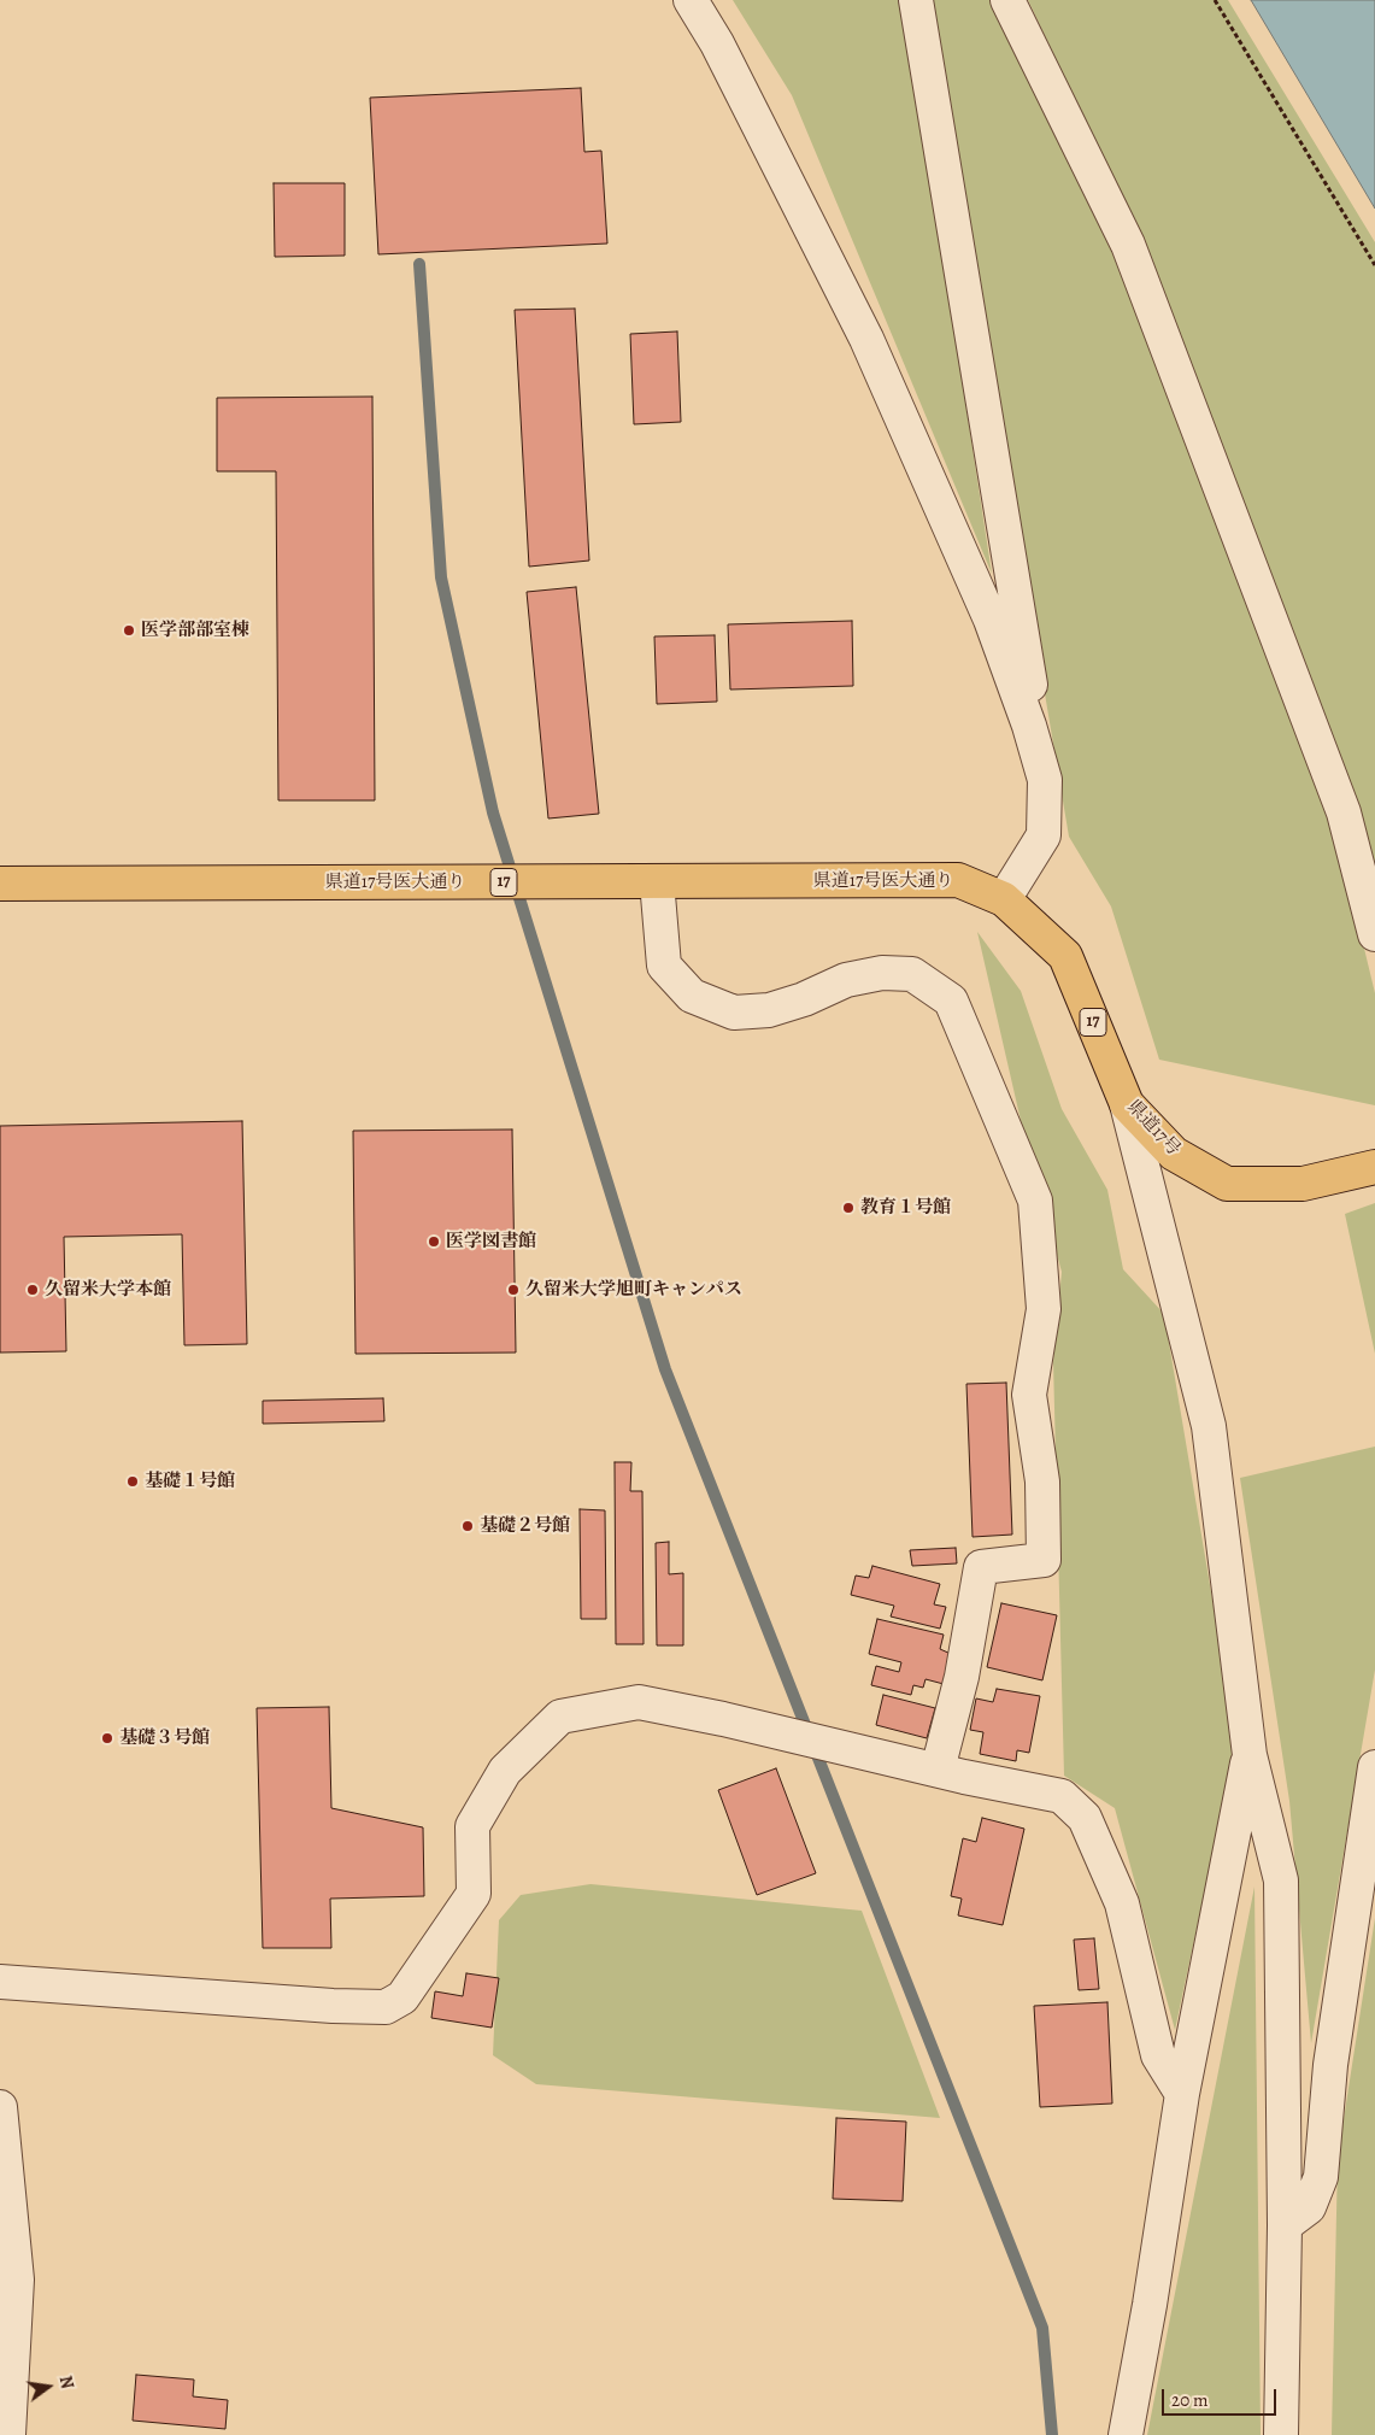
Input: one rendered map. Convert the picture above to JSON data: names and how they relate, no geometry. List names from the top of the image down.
{
  "streets": {
    "main road": ["県道17号医大通り", "17", "県道17号"]
  },
  "crossings": [
    ["県道17号医大通り", "県道17号"]
  ],
  "places": [
    "医学部部室棟",
    "教育１号館",
    "医学図書館",
    "久留米大学本館",
    "久留米大学旭町キャンパス",
    "基礎１号館",
    "基礎２号館",
    "基礎３号館"
  ],
  "scale_bar": "20 m",
  "north": "right"
}
